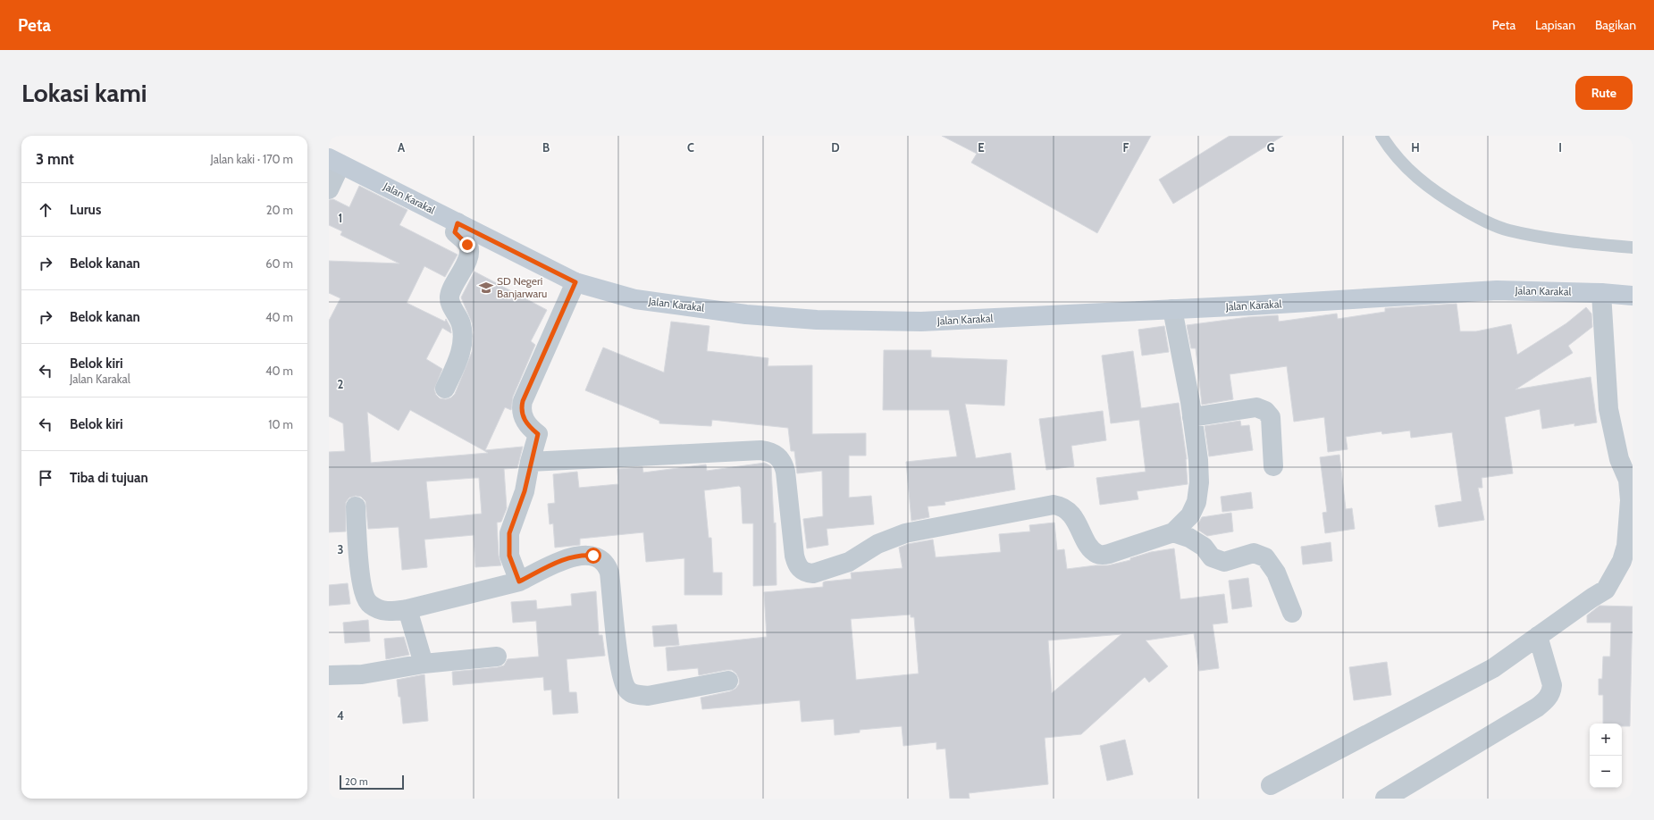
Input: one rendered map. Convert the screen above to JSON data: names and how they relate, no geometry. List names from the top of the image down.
{
  "streets": {
    "main road": ["Jalan Karakal"]
  },
  "places": {
    "school or university": ["SD Negeri Banjarwaru"]
  },
  "scale_bar": "20 m",
  "page": {
    "header": "Peta",
    "nav": ["Peta", "Lapisan", "Bagikan"],
    "buttons": "Rute",
    "title": "Lokasi kami",
    "heading": ["3 mnt", "Jalan kaki · 170 m"],
    "list": [
      ["Lurus", "20 m"],
      ["Belok kanan", "60 m"],
      ["Belok kanan", "40 m"],
      ["Belok kiri", "Jalan Karakal", "40 m"],
      ["Belok kiri", "10 m"],
      "Tiba di tujuan"
    ],
    "map_buttons": ["+", "−"],
    "scale": "20 m"
  },
  "grid": {
    "columns": [
      "A",
      "B",
      "C",
      "D",
      "E",
      "F",
      "G",
      "H",
      "I"
    ],
    "rows": [
      "1",
      "2",
      "3",
      "4"
    ]
  }
}
